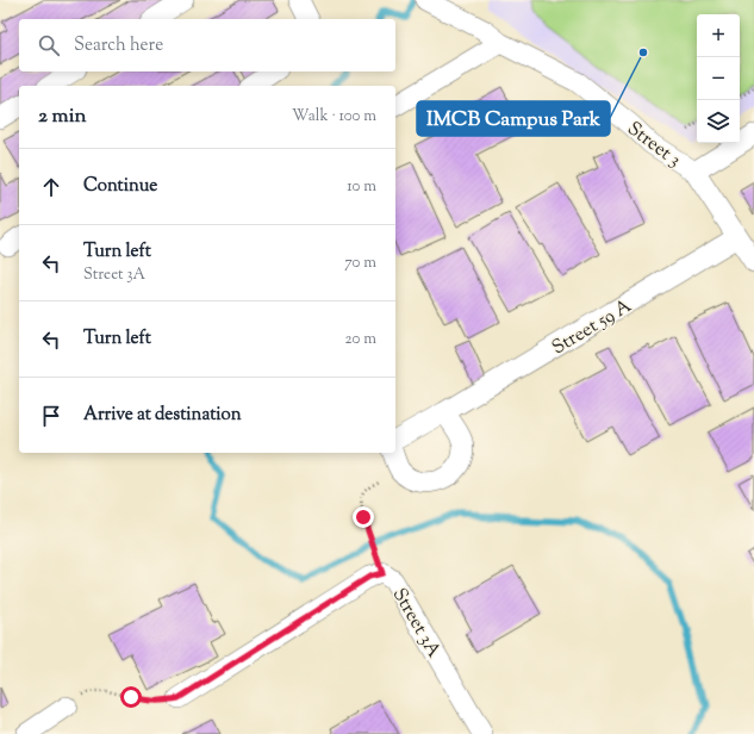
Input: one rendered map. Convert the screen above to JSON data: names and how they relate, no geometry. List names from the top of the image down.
{
  "streets": {
    "street": ["Street 3", "Street 59 A", "Street 3A"]
  },
  "crossings": [
    ["Street 3", "Street 59 A"]
  ],
  "places": ["IMCB Campus Park"],
  "page": {
    "map_buttons": ["+", "−"],
    "search": "Search here",
    "heading": ["2 min", "Walk · 100 m"],
    "list": [
      ["Continue", "10 m"],
      ["Turn left", "Street 3A", "70 m"],
      ["Turn left", "20 m"],
      "Arrive at destination"
    ]
  }
}
